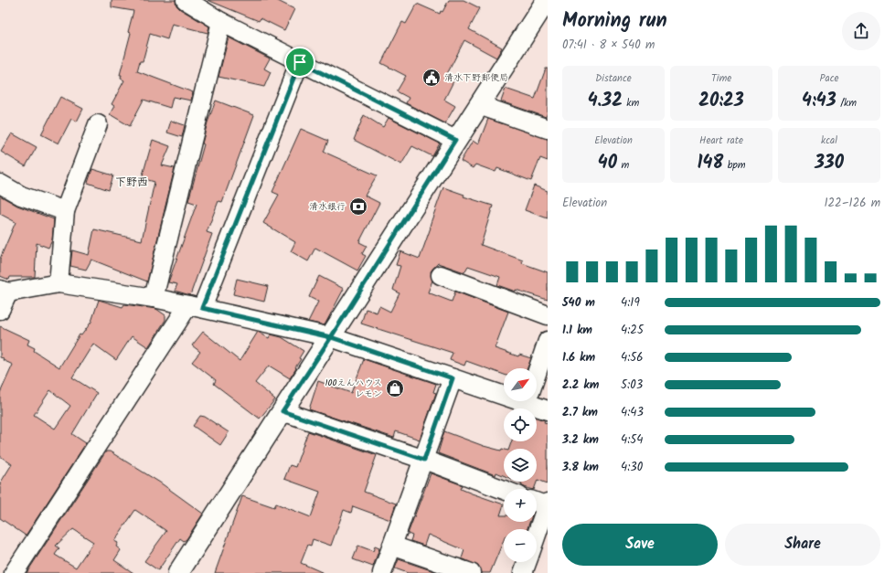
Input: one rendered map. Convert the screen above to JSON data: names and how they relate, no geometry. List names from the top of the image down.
{
  "districts": ["下野西"],
  "places": {
    "public building": ["清水下野郵便局"],
    "bank": ["清水銀行"],
    "shop": ["100えんハウス レモン"]
  },
  "north": "top right",
  "page": {
    "heading": ["Morning run", "07:41 · 8 × 540 m"],
    "stats": [
      ["Distance", "4.32 km"],
      ["Time", "20:23"],
      ["Pace", "4:43 /km"],
      ["Elevation", "40 m"],
      ["Heart rate", "148 bpm"],
      ["kcal", "330"]
    ],
    "chart": ["Elevation", "122–126 m"],
    "list": [
      {
        "name": "540 m",
        "note": "4:19"
      },
      {
        "name": "1.1 km",
        "note": "4:25"
      },
      {
        "name": "1.6 km",
        "note": "4:56"
      },
      {
        "name": "2.2 km",
        "note": "5:03"
      },
      {
        "name": "2.7 km",
        "note": "4:43"
      },
      {
        "name": "3.2 km",
        "note": "4:54"
      },
      {
        "name": "3.8 km",
        "note": "4:30"
      }
    ],
    "map_buttons": ["+", "−"],
    "buttons": ["Save", "Share"]
  }
}
